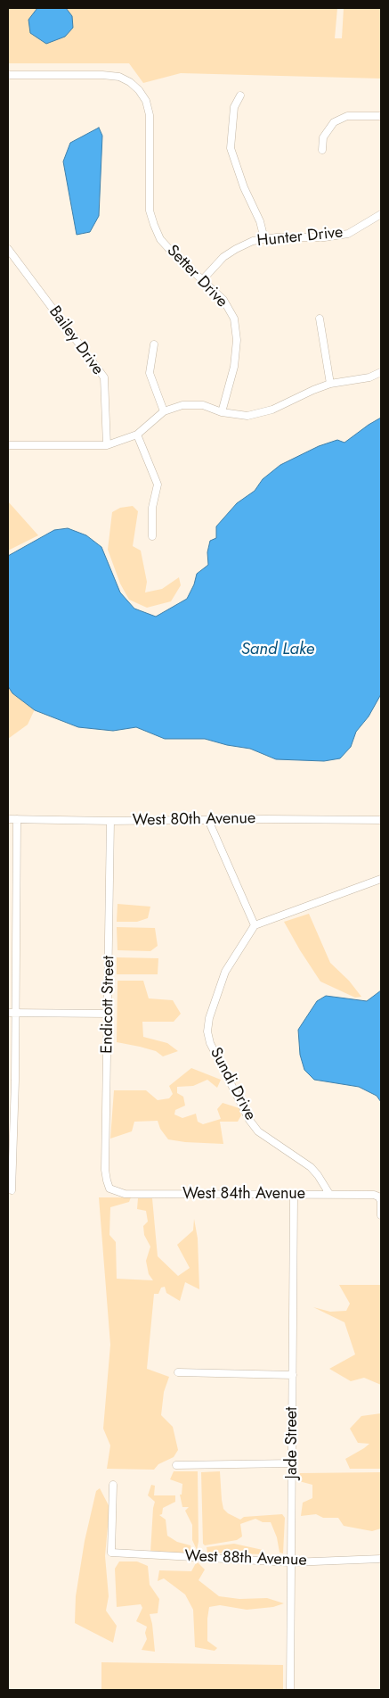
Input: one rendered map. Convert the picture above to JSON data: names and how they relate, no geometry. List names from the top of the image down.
{
  "streets": {
    "street": [
      "Hunter Drive",
      "Setter Drive",
      "Bailey Drive",
      "West 80th Avenue",
      "Endicott Street",
      "Sundi Drive",
      "West 84th Avenue",
      "Jade Street",
      "West 88th Avenue"
    ]
  },
  "crossings": [
    ["Hunter Drive", "Setter Drive"],
    ["West 80th Avenue", "Endicott Street"],
    ["Endicott Street", "West 84th Avenue"],
    ["Sundi Drive", "West 84th Avenue"],
    ["West 84th Avenue", "Jade Street"],
    ["Jade Street", "West 88th Avenue"]
  ],
  "water": ["Sand Lake"]
}
